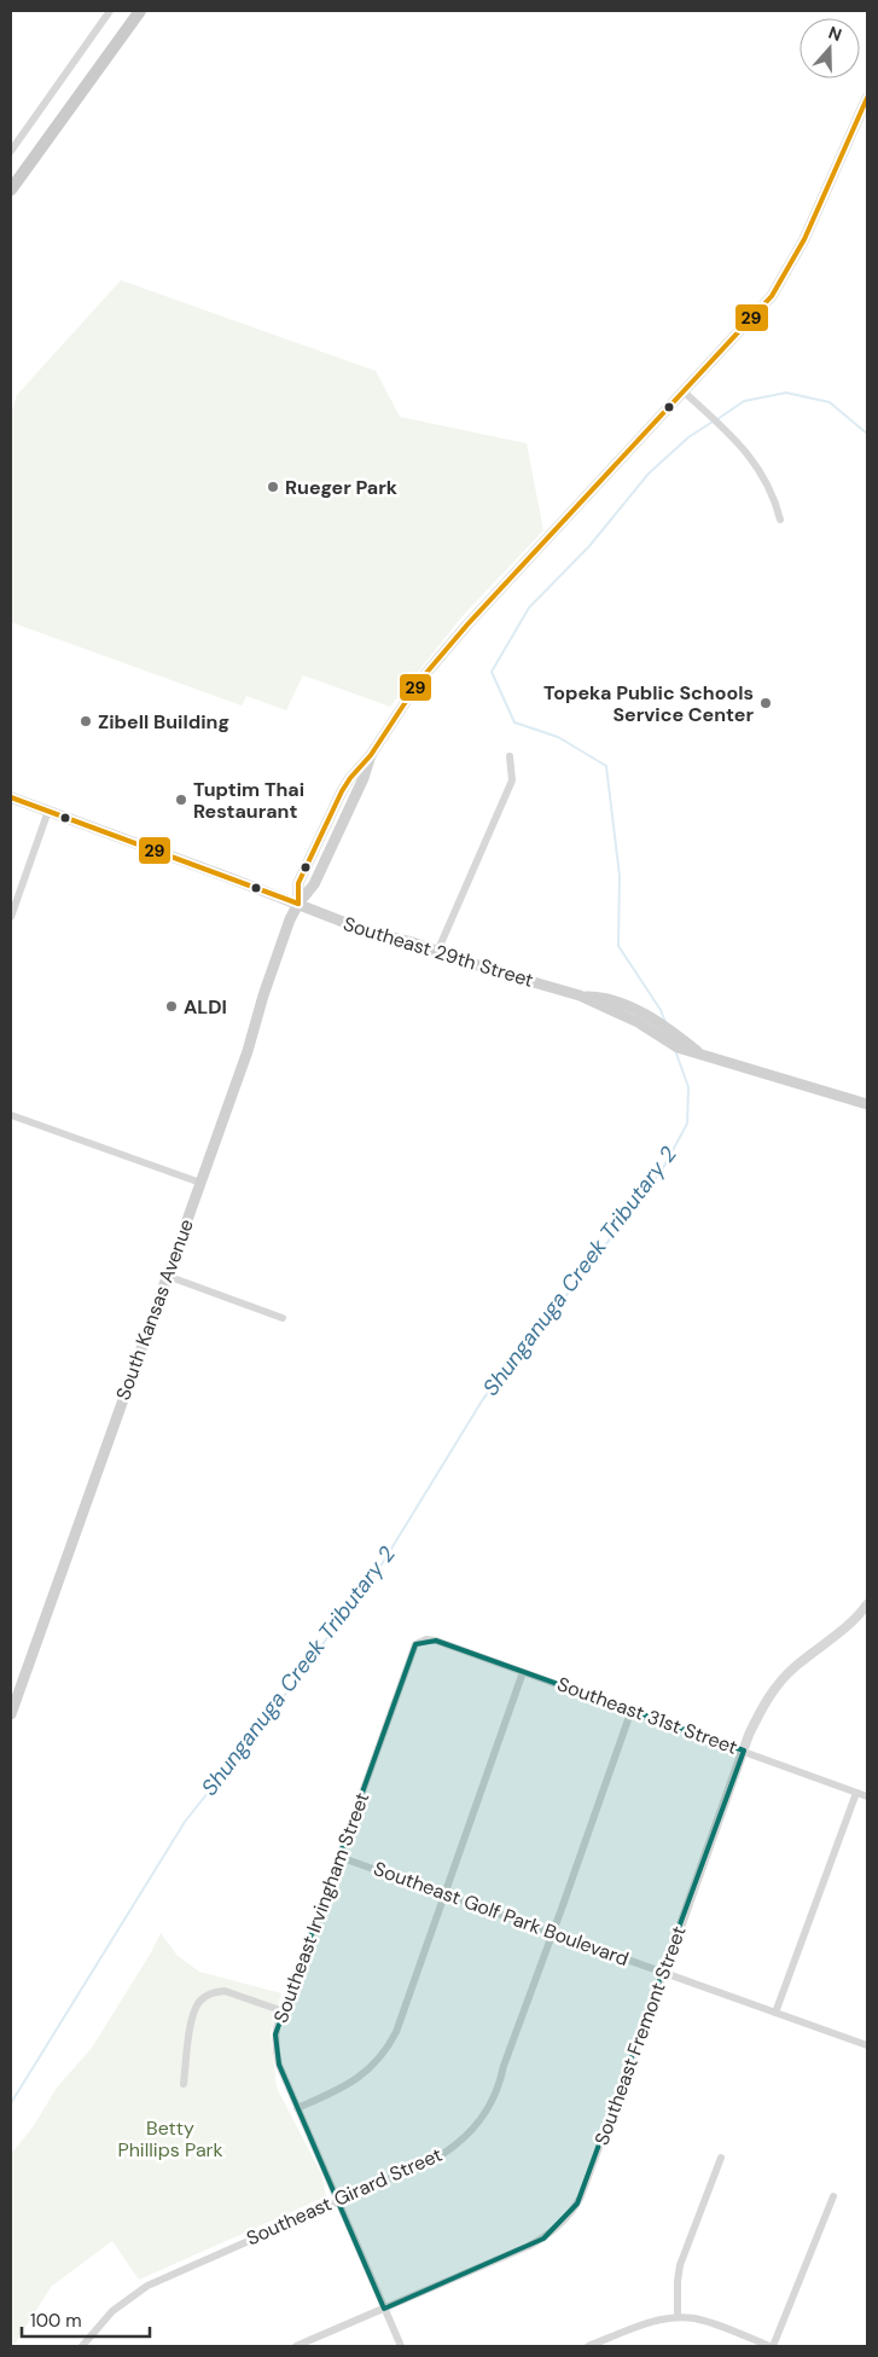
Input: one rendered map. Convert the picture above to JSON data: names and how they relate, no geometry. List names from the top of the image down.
{
  "streets": {
    "main road": ["Southeast 29th Street", "South Kansas Avenue"],
    "street": [
      "Southeast 31st Street",
      "Southeast Irvingham Street",
      "Southeast Golf Park Boulevard",
      "Southeast Fremont Street",
      "Southeast Girard Street"
    ]
  },
  "crossings": [
    ["Southeast 29th Street", "South Kansas Avenue"],
    ["Southeast 31st Street", "Southeast Irvingham Street"],
    ["Southeast 31st Street", "Southeast Fremont Street"],
    ["Southeast 31st Street", "Southeast Girard Street"],
    ["Southeast Irvingham Street", "Southeast Golf Park Boulevard"],
    ["Southeast Irvingham Street", "Southeast Fremont Street"],
    ["Southeast Irvingham Street", "Southeast Girard Street"],
    ["Southeast Golf Park Boulevard", "Southeast Fremont Street"],
    ["Southeast Golf Park Boulevard", "Southeast Girard Street"]
  ],
  "water": ["Shunganuga Creek Tributary 2"],
  "parks": ["Betty Phillips Park"],
  "places": [
    "Rueger Park",
    "Topeka Public Schools Service Center",
    "Zibell Building",
    "Tuptim Thai Restaurant",
    "ALDI"
  ],
  "lines": ["transit line 29"],
  "scale_bar": "100 m",
  "north": "top"
}
